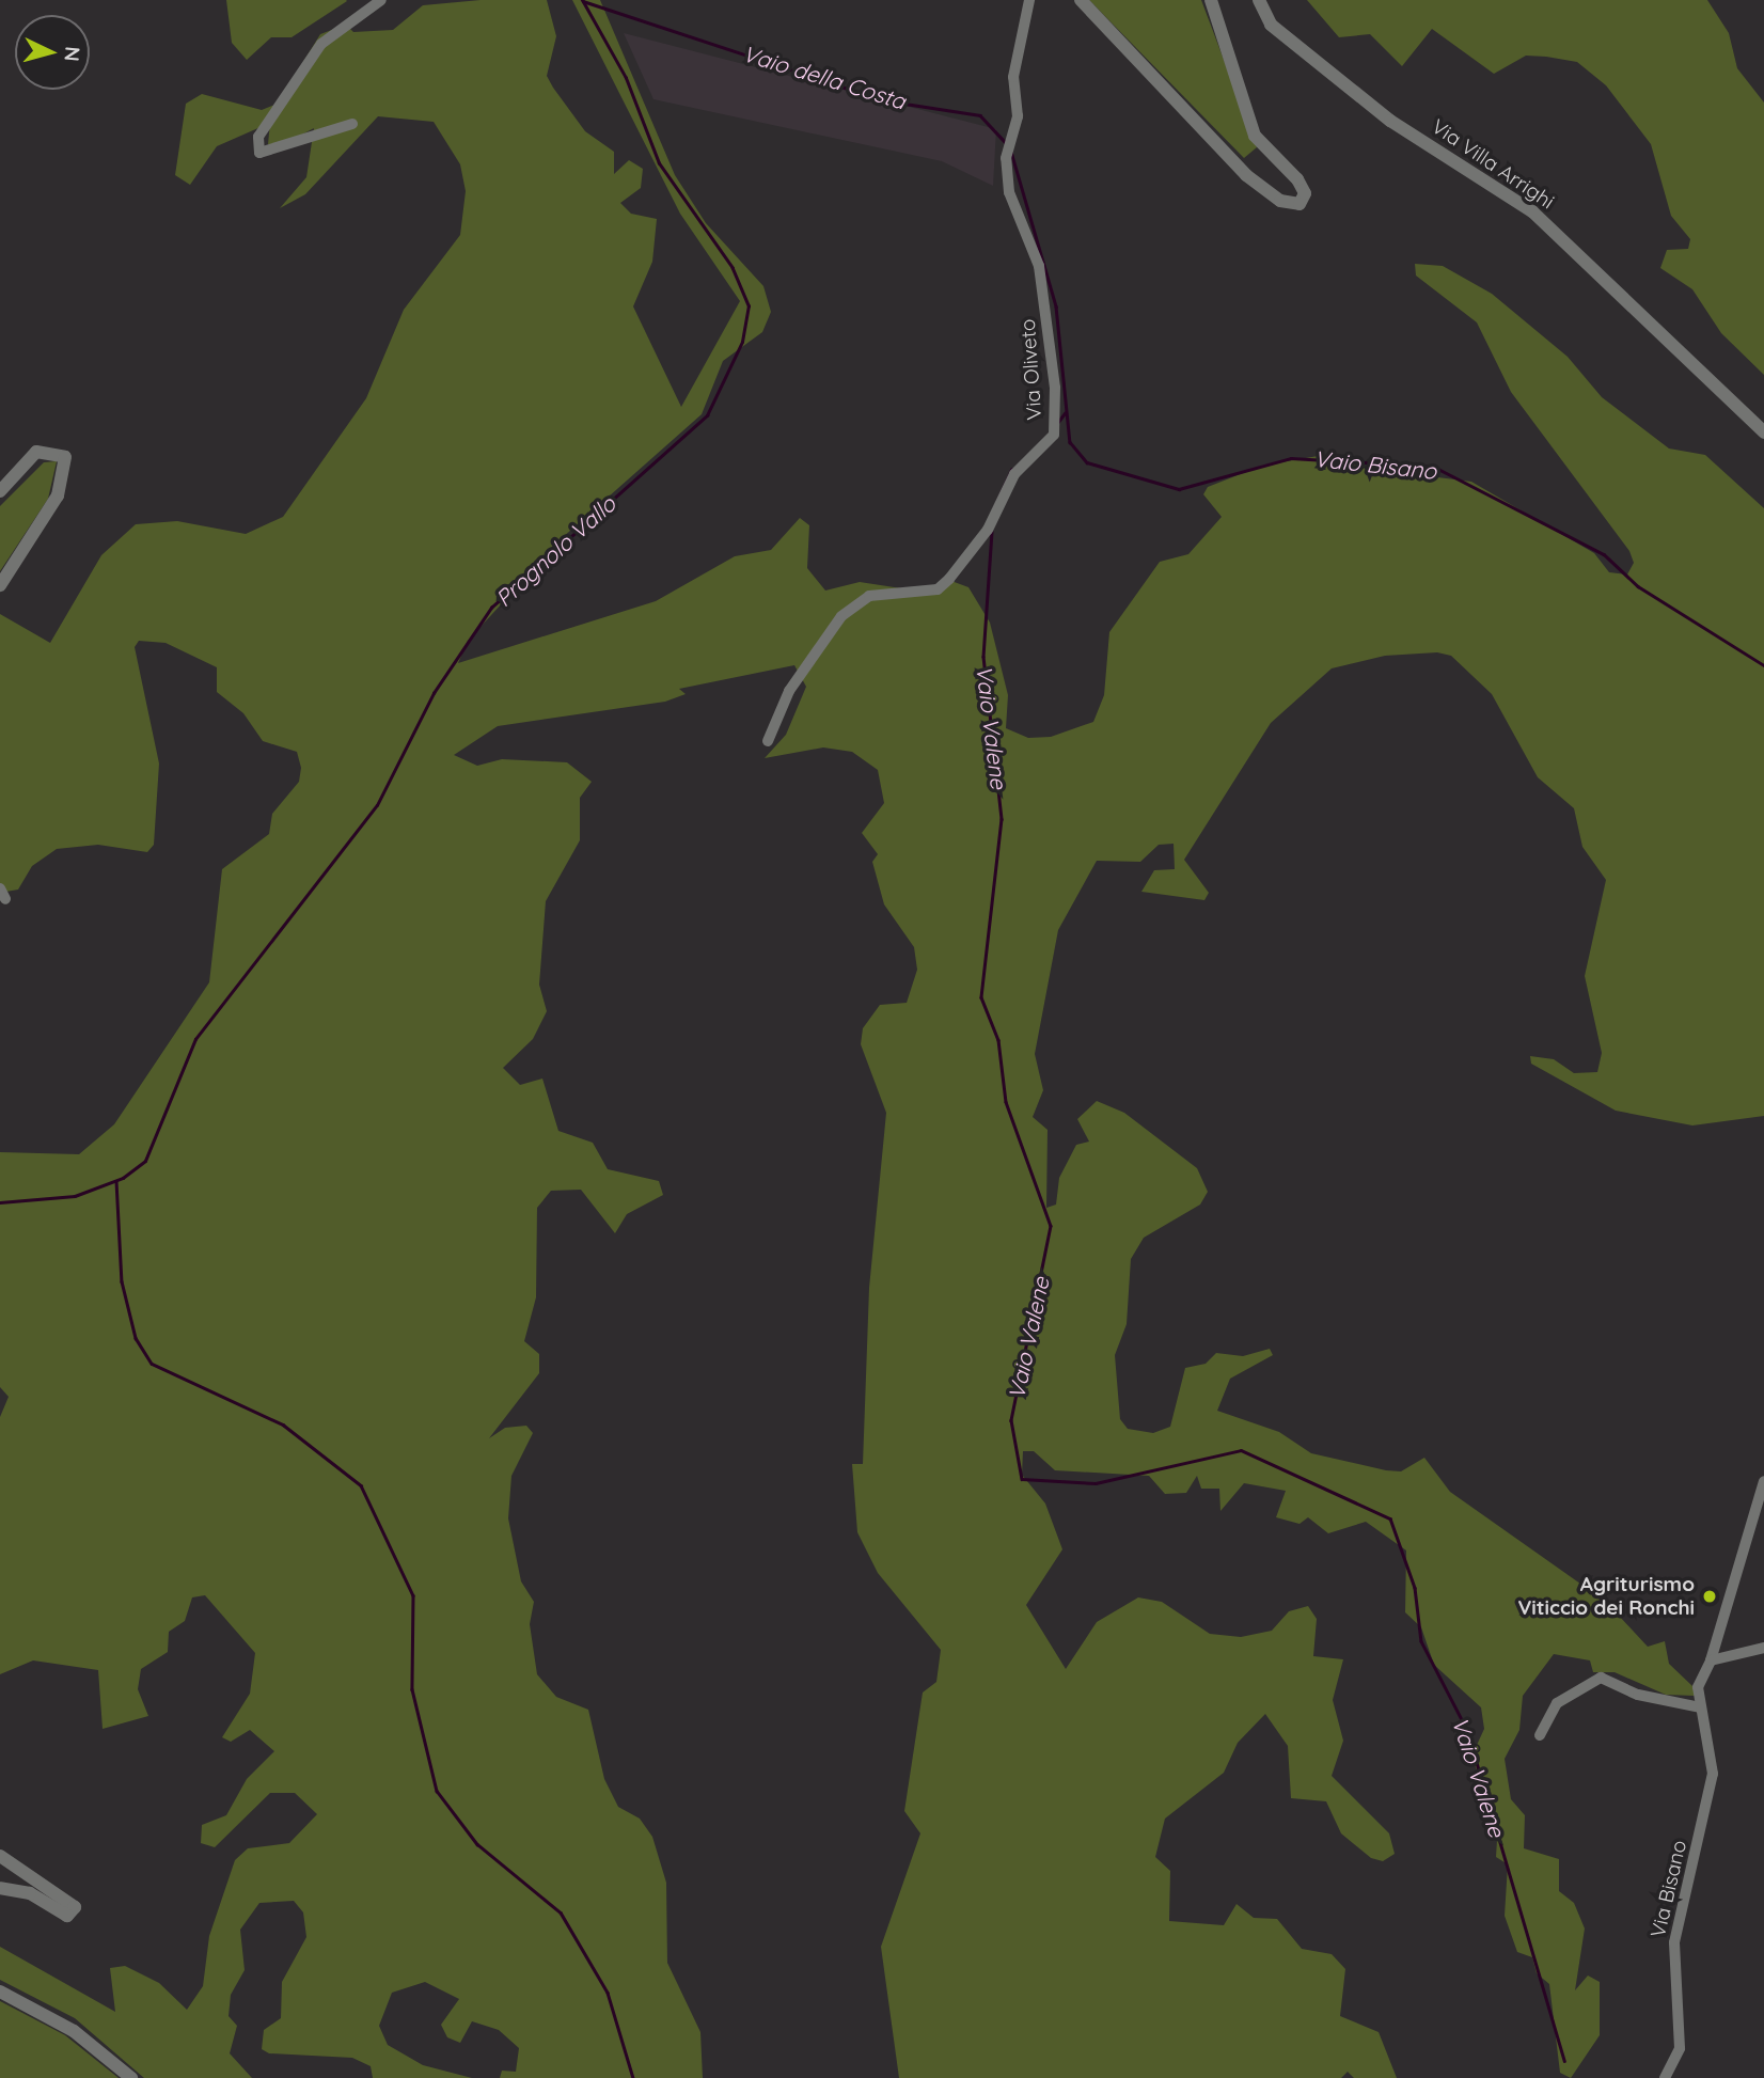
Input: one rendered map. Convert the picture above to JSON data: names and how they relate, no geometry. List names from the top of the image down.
{
  "streets": {
    "street": ["Via Villa Arrighi", "Via Oliveto", "Via Bisano"]
  },
  "water": [
    "Vaio della Costa",
    "Vaio Bisano",
    "Prognolo Vallo",
    "Vaio Valene"
  ],
  "places": ["Agriturismo Viticcio dei Ronchi"],
  "north": "right"
}
